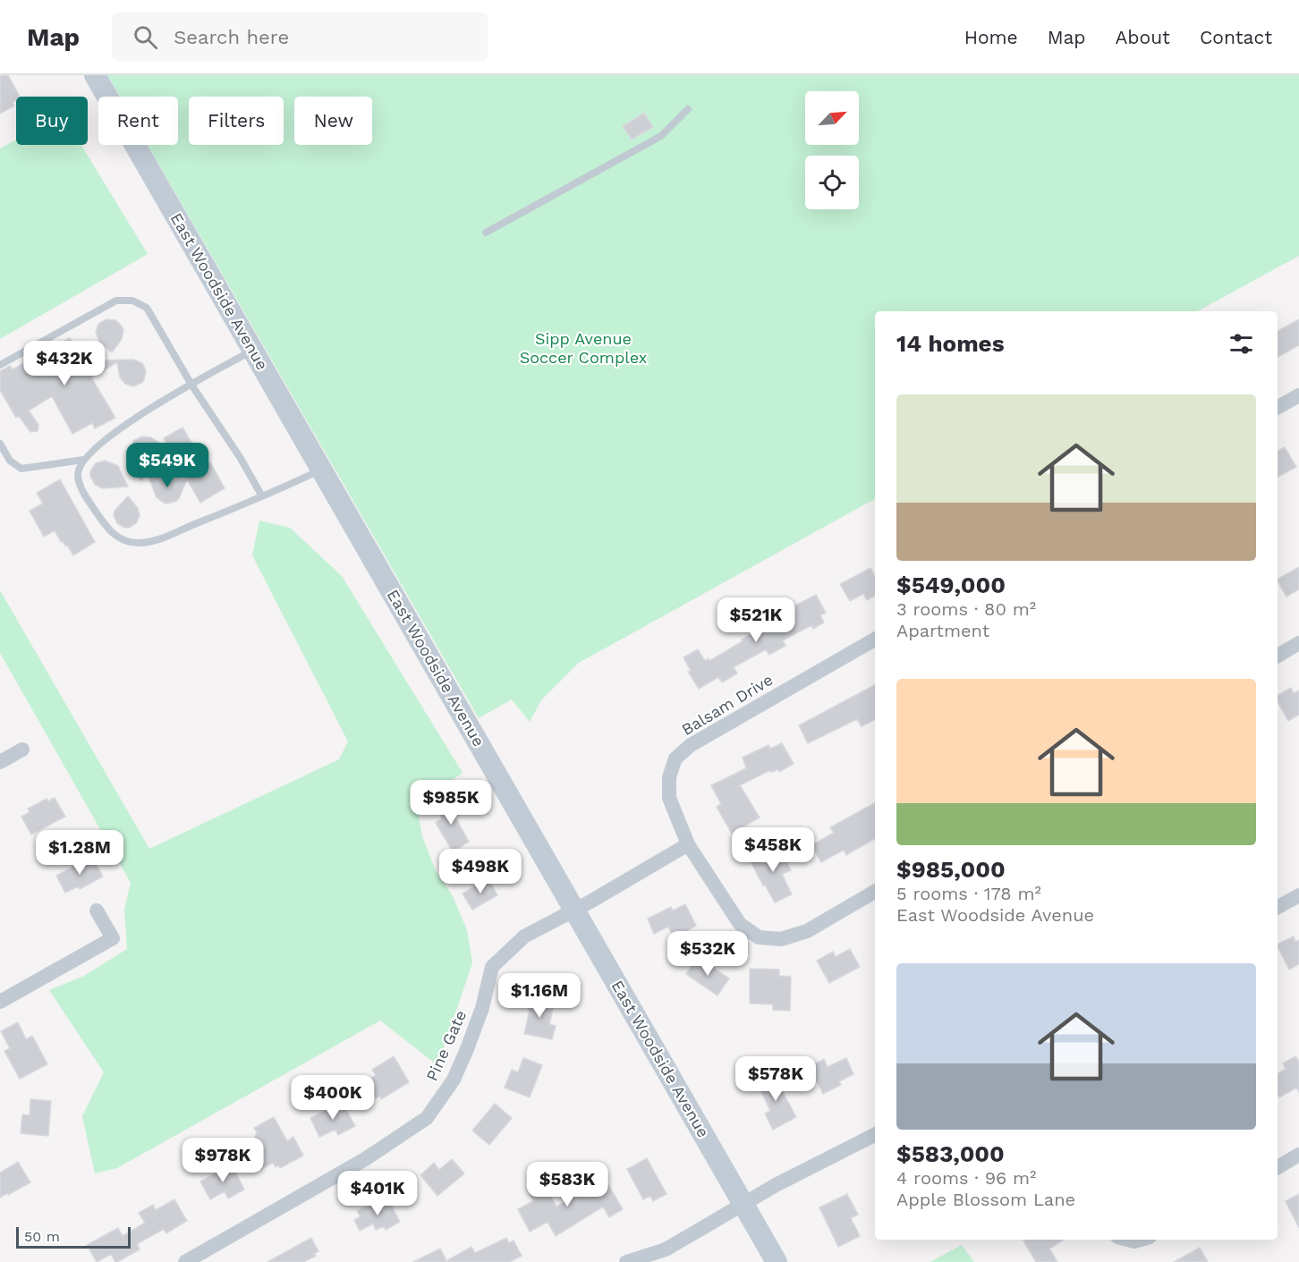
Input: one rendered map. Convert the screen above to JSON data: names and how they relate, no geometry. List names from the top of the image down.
{
  "streets": {
    "main road": ["East Woodside Avenue"],
    "street": ["Balsam Drive", "Pine Gate"]
  },
  "crossings": [
    ["East Woodside Avenue", "Pine Gate"],
    ["Balsam Drive", "Pine Gate"]
  ],
  "parks": ["Sipp Avenue Soccer Complex"],
  "scale_bar": "50 m",
  "north": "top right",
  "page": {
    "header": "Map",
    "search": "Search here",
    "nav": [
      "Home",
      "Map",
      "About",
      "Contact"
    ],
    "chip": [
      "Buy",
      "Rent",
      "Filters",
      "New"
    ],
    "heading": "14 homes",
    "price": [
      "$432K",
      "$549K",
      "$521K",
      "$985K",
      "$458K",
      "$1.28M",
      "$498K",
      "$532K",
      "$1.16M",
      "$578K",
      "$400K",
      "$978K",
      "$583K",
      "$401K"
    ],
    "list": [
      {
        "name": "$549,000",
        "note": "3 rooms · 80 m² · Apartment"
      },
      {
        "name": "$985,000",
        "note": "5 rooms · 178 m² · East Woodside Avenue"
      },
      {
        "name": "$583,000",
        "note": "4 rooms · 96 m² · Apple Blossom Lane"
      }
    ],
    "scale": "50 m"
  }
}
